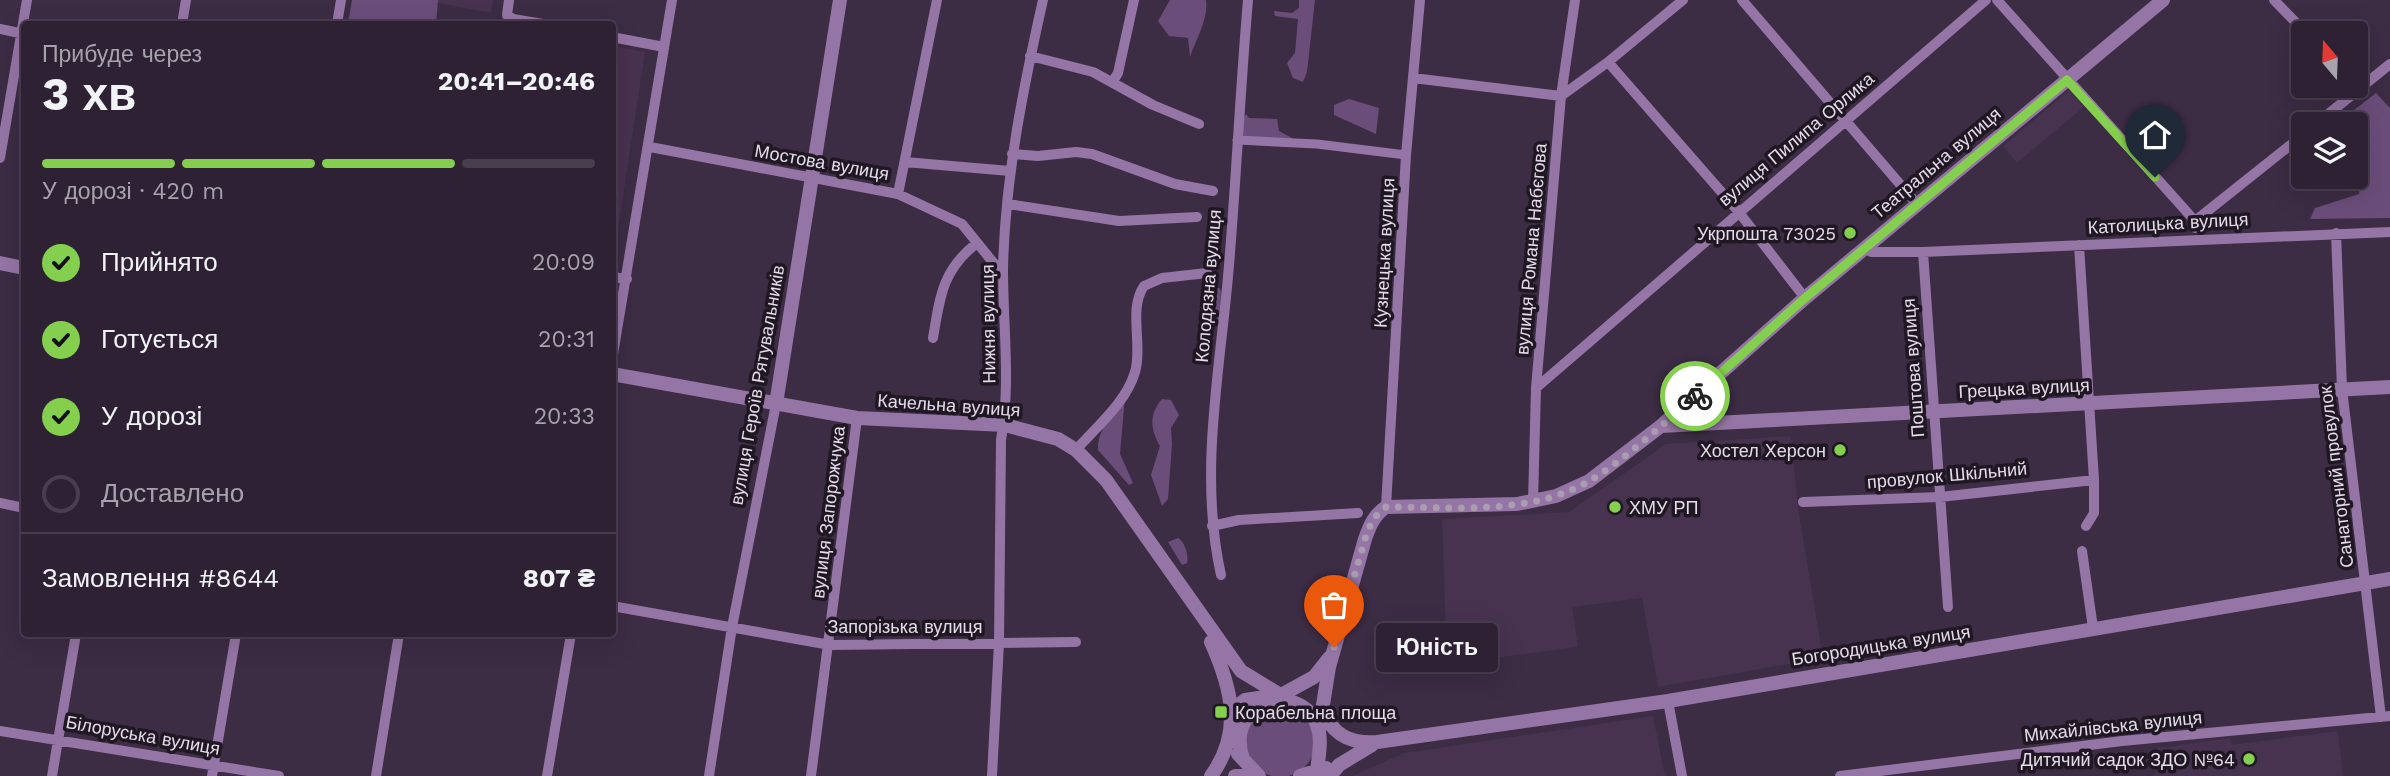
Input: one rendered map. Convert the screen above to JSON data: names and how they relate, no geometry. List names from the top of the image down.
{
  "streets": {
    "street": [
      "вулиця Пилипа Орлика",
      "Мостова вулиця",
      "Театральна вулиця",
      "Католицька вулиця",
      "вулиця Романа Набєгова",
      "Кузнецька вулиця",
      "Колодязна вулиця",
      "Нижня вулиця",
      "Поштова вулиця",
      "вулиця Героїв Рятувальників",
      "Грецька вулиця",
      "Качельна вулиця",
      "провулок Шкільний",
      "Санаторний провулок",
      "вулиця Запорожчука",
      "Запорізька вулиця",
      "Богородицька вулиця",
      "Михайлівська вулиця",
      "Білоруська вулиця"
    ]
  },
  "crossings": [
    ["вулиця Пилипа Орлика", "вулиця Романа Набєгова"],
    ["Мостова вулиця", "Нижня вулиця"],
    ["Мостова вулиця", "вулиця Героїв Рятувальників"],
    ["Театральна вулиця", "Католицька вулиця"],
    ["Театральна вулиця", "вулиця Романа Набєгова"],
    ["Театральна вулиця", "Грецька вулиця"],
    ["Католицька вулиця", "Поштова вулиця"],
    ["Католицька вулиця", "Санаторний провулок"],
    ["Нижня вулиця", "Качельна вулиця"],
    ["Нижня вулиця", "Запорізька вулиця"],
    ["Поштова вулиця", "Грецька вулиця"],
    ["Поштова вулиця", "провулок Шкільний"],
    ["вулиця Героїв Рятувальників", "Качельна вулиця"],
    ["вулиця Героїв Рятувальників", "Запорізька вулиця"],
    ["Грецька вулиця", "Санаторний провулок"],
    ["Качельна вулиця", "вулиця Запорожчука"],
    ["Качельна вулиця", "Богородицька вулиця"],
    ["Санаторний провулок", "Богородицька вулиця"],
    ["Санаторний провулок", "Михайлівська вулиця"],
    ["вулиця Запорожчука", "Запорізька вулиця"]
  ],
  "places": {
    "other": [
      "Укрпошта 73025",
      "Хостел Херсон",
      "ХМУ РП",
      "Юність",
      "Дитячий садок ЗДО №64"
    ],
    "transit": ["Корабельна площа"]
  },
  "north": "top",
  "page": {
    "heading": ["3 хв", "Прибуде через", "20:41–20:46"],
    "panel": ["Замовлення #8644", "807 ₴"],
    "bar": "У дорозі · 420 m",
    "list": [
      ["Прийнято", "20:09"],
      ["Готується", "20:31"],
      ["У дорозі", "20:33"],
      "Доставлено"
    ],
    "bubble": "Юність"
  }
}
